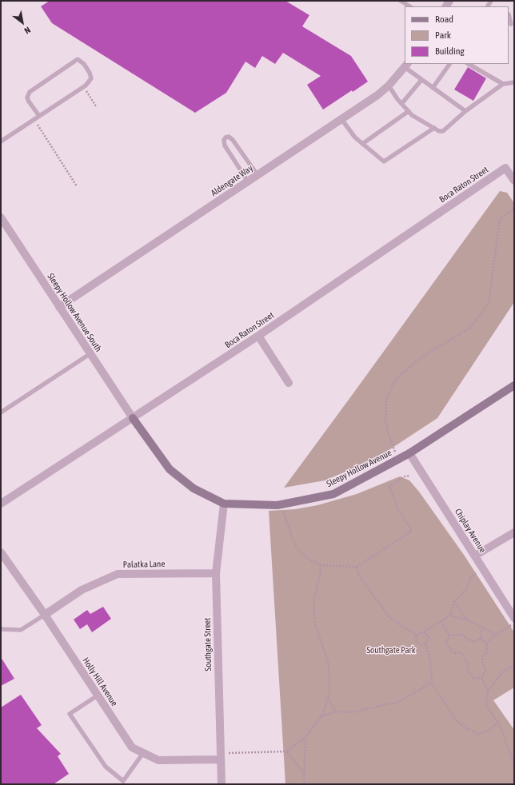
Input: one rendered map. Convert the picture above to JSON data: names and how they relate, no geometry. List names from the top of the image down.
{
  "streets": {
    "street": [
      "Aldengate Way",
      "Boca Raton Street",
      "Sleepy Hollow Avenue South",
      "Sleepy Hollow Avenue",
      "Chiplay Avenue",
      "Palatka Lane",
      "Southgate Street",
      "Holly Hill Avenue"
    ]
  },
  "crossings": [
    ["Aldengate Way", "Sleepy Hollow Avenue South"],
    ["Boca Raton Street", "Sleepy Hollow Avenue South"],
    ["Boca Raton Street", "Sleepy Hollow Avenue"],
    ["Sleepy Hollow Avenue South", "Sleepy Hollow Avenue"],
    ["Sleepy Hollow Avenue", "Chiplay Avenue"],
    ["Sleepy Hollow Avenue", "Southgate Street"],
    ["Palatka Lane", "Southgate Street"],
    ["Palatka Lane", "Holly Hill Avenue"],
    ["Southgate Street", "Holly Hill Avenue"]
  ],
  "parks": ["Southgate Park"],
  "legend": ["Road", "Park", "Building"],
  "north": "bottom right"
}
